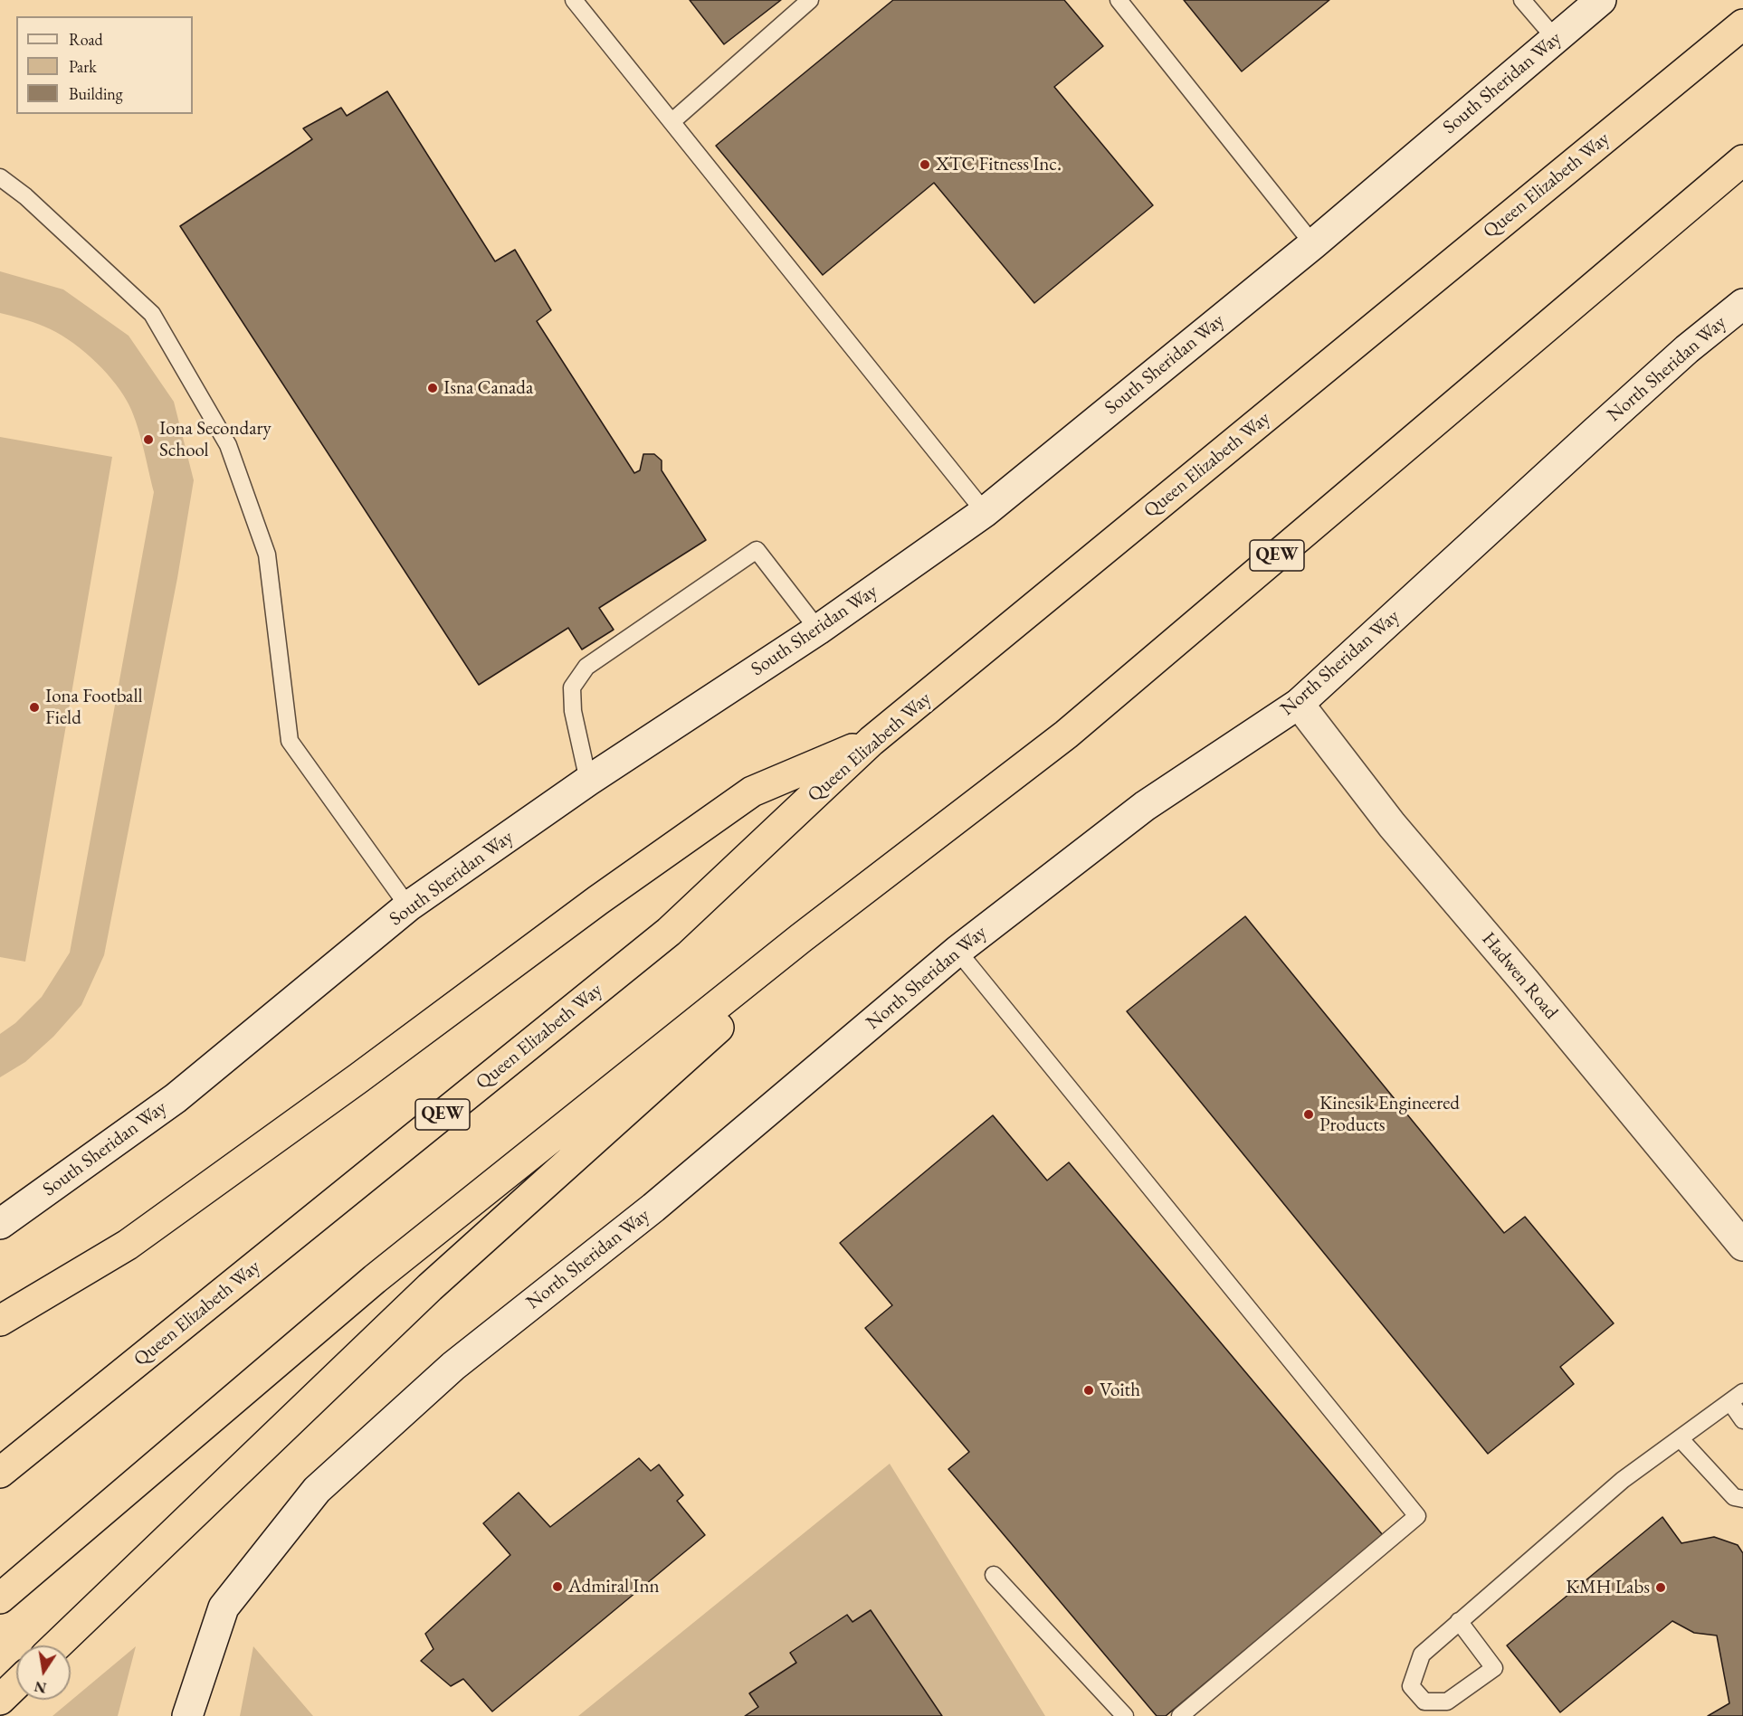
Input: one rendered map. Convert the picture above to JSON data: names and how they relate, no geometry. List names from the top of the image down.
{
  "streets": {
    "highway": ["Queen Elizabeth Way", "QEW"],
    "street": ["South Sheridan Way", "North Sheridan Way", "Hadwen Road"]
  },
  "crossings": [
    ["North Sheridan Way", "Hadwen Road"]
  ],
  "places": [
    "XTC Fitness Inc.",
    "Isna Canada",
    "Iona Secondary School",
    "Iona Football Field",
    "Kinesik Engineered Products",
    "Voith",
    "Admiral Inn",
    "KMH Labs"
  ],
  "legend": ["Road", "Park", "Building"],
  "north": "bottom"
}
